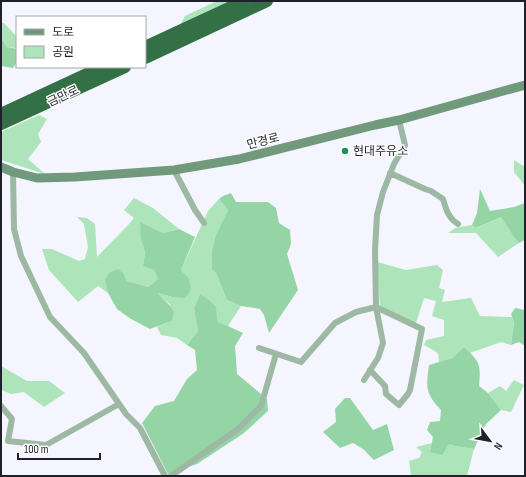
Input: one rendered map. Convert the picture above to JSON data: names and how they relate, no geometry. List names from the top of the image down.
{
  "streets": {
    "highway": ["금만로"],
    "street": ["만경로"]
  },
  "places": ["현대주유소"],
  "legend": ["도로", "공원"],
  "scale_bar": "100 m",
  "north": "bottom right"
}
